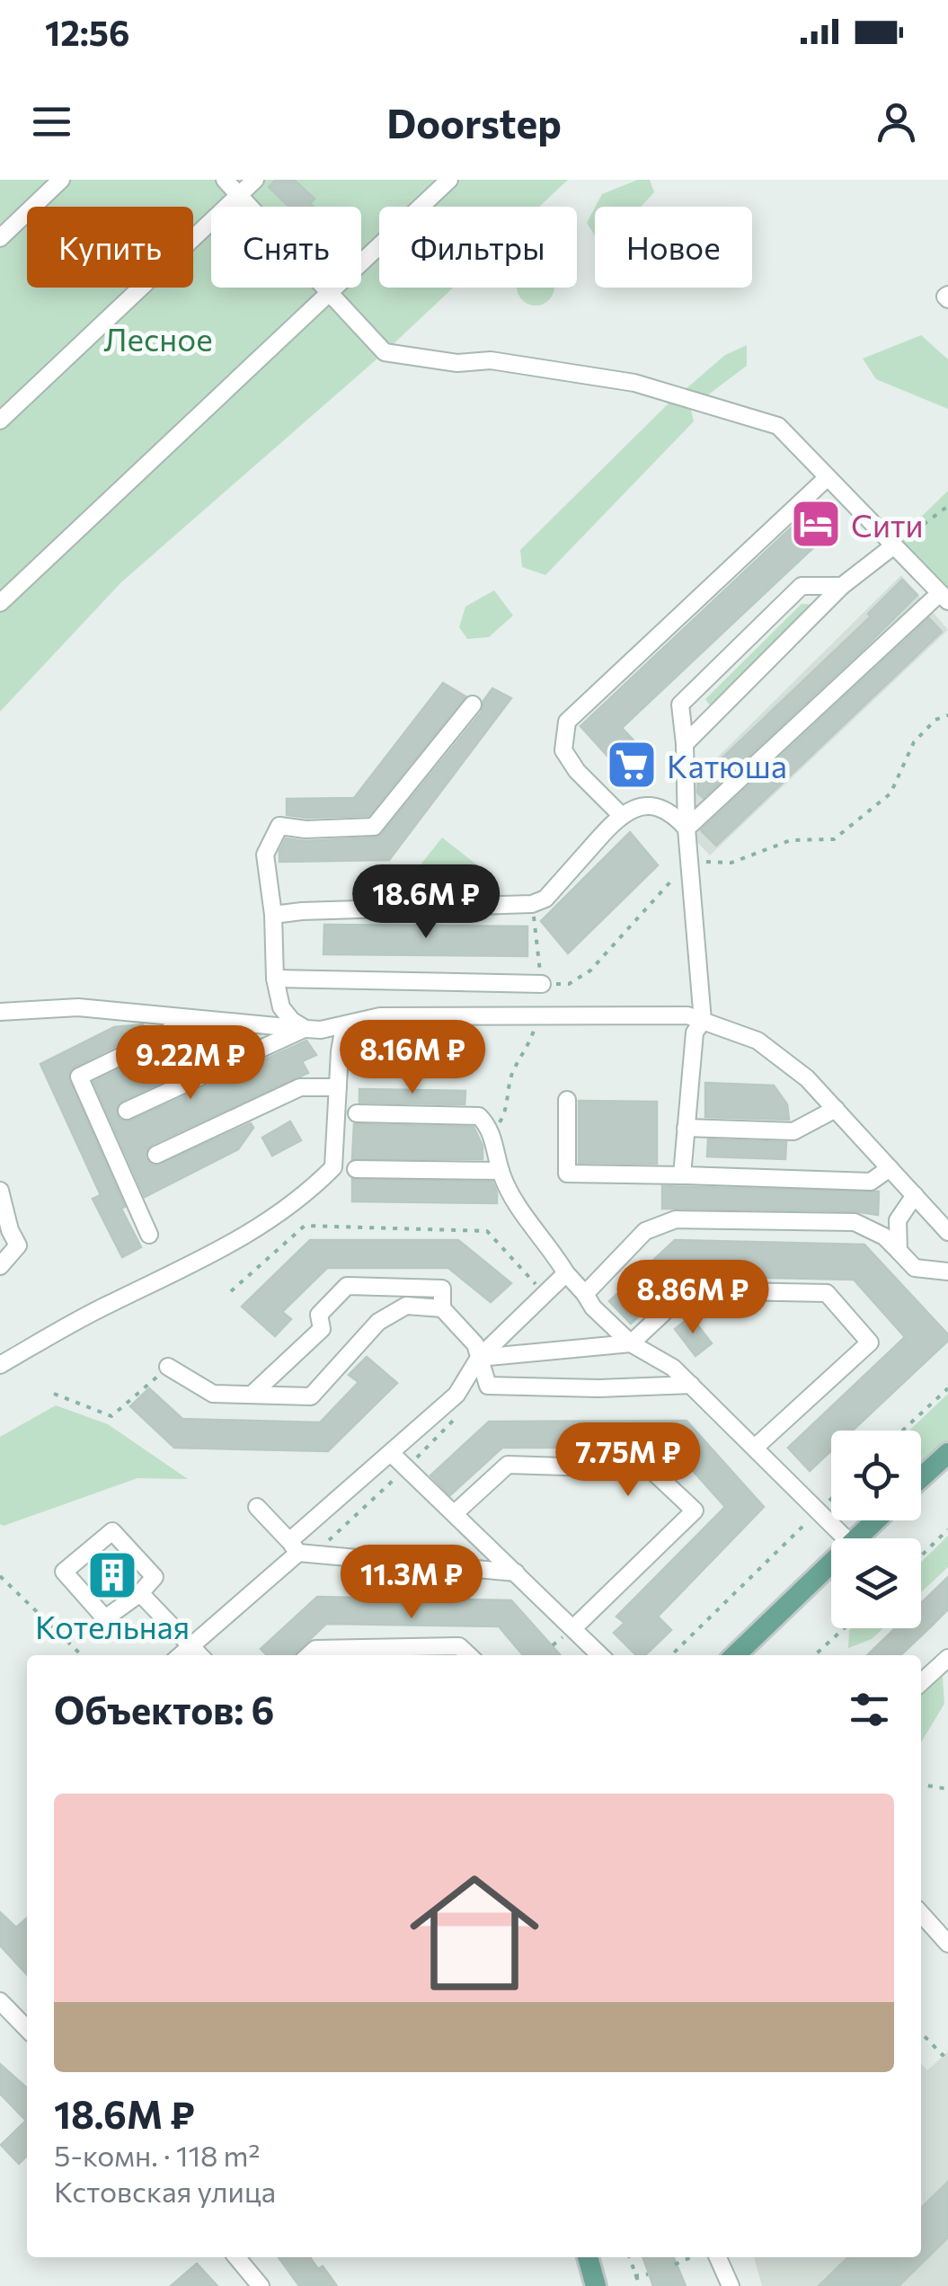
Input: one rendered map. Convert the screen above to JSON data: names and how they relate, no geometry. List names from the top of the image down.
{
  "parks": ["Лесное"],
  "places": {
    "hotel": ["Сити"],
    "supermarket": ["Катюша"],
    "building": ["Котельная"]
  },
  "page": {
    "status": "12:56",
    "header": "Doorstep",
    "chip": [
      "Купить",
      "Снять",
      "Фильтры",
      "Новое"
    ],
    "price": [
      "18.6M ₽",
      "8.16M ₽",
      "9.22M ₽",
      "8.86M ₽",
      "7.75M ₽",
      "11.3M ₽"
    ],
    "heading": "Объектов: 6",
    "list": [
      {
        "name": "18.6M ₽",
        "note": "5-комн. · 118 m² · Кстовская улица"
      }
    ]
  }
}
